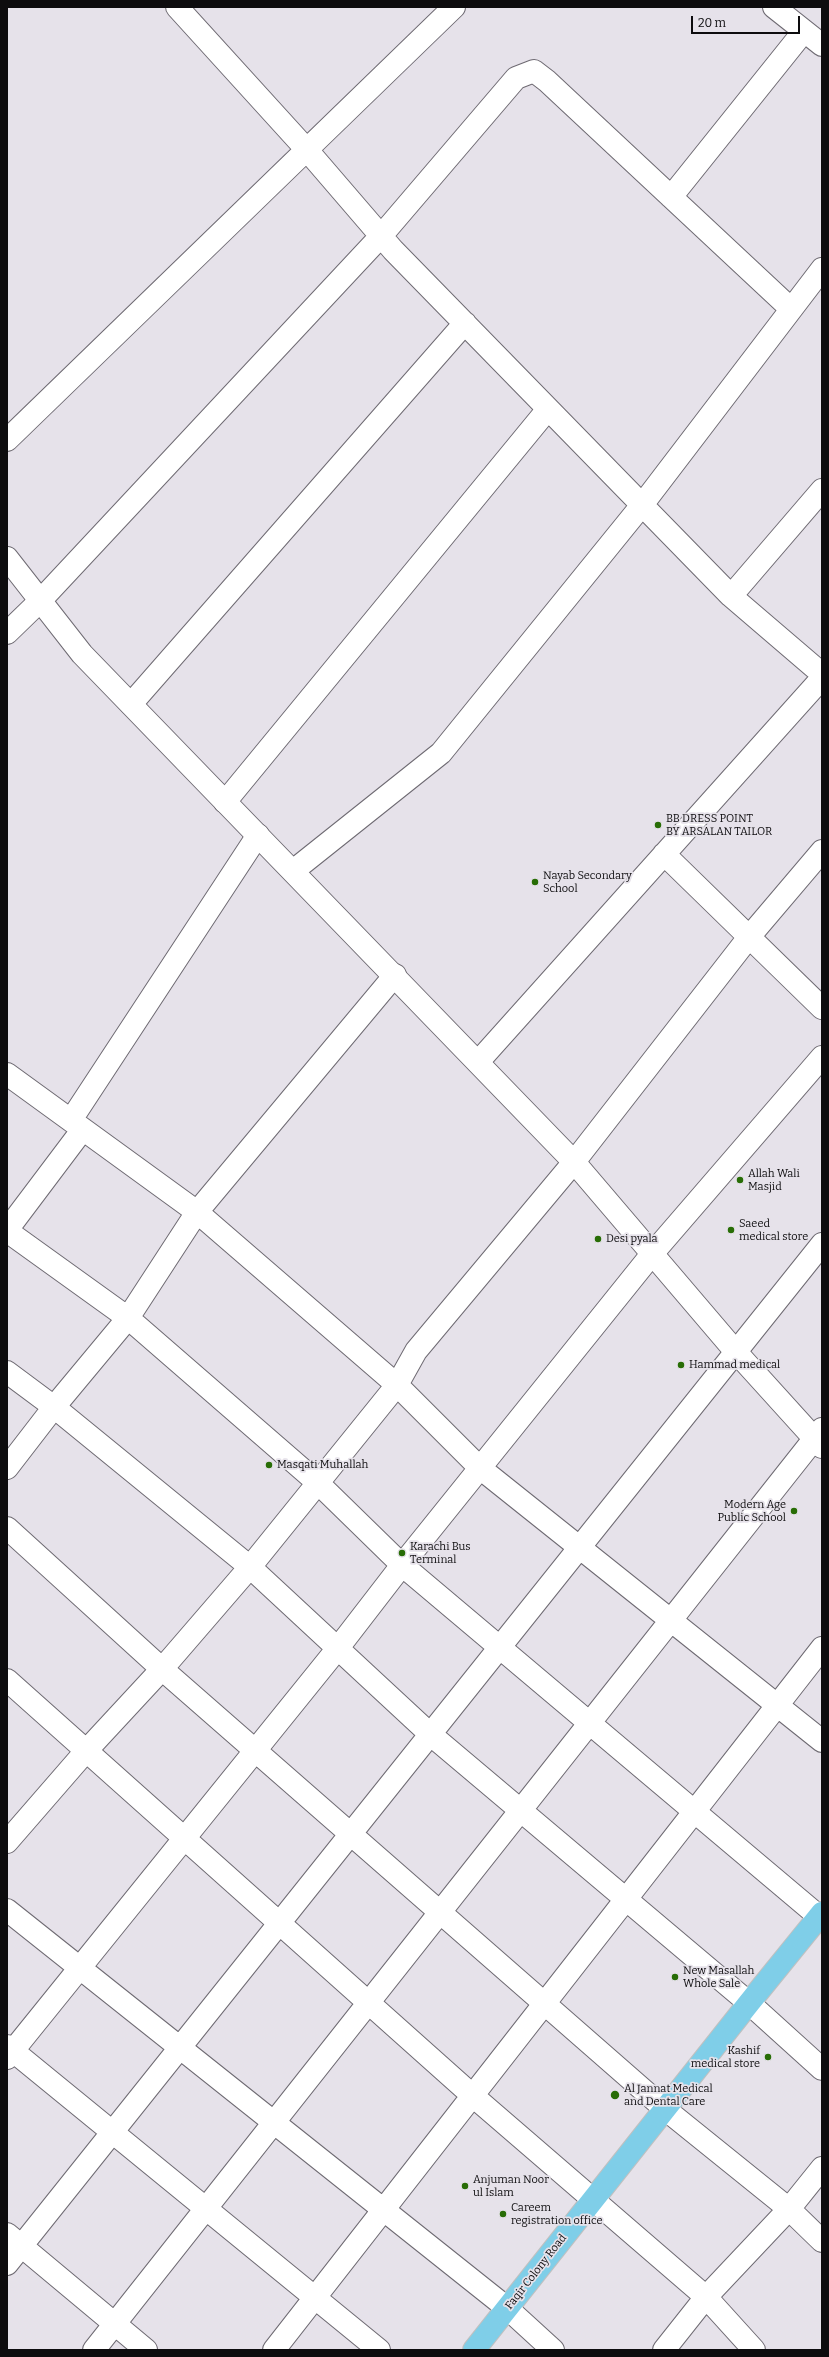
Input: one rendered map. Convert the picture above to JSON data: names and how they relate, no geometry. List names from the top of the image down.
{
  "streets": {
    "main road": ["Faqir Colony Road"]
  },
  "places": [
    "BB DRESS POINT BY ARSALAN TAILOR",
    "Nayab Secondary School",
    "Allah Wali Masjid",
    "Saeed medical store",
    "Desi pyala",
    "Hammad medical",
    "Masqati Muhallah",
    "Modern Age Public School",
    "Karachi Bus Terminal",
    "New Masallah Whole Sale",
    "Kashif medical store",
    "Al Jannat Medical and Dental Care",
    "Anjuman Noor ul Islam",
    "Careem registration office"
  ],
  "scale_bar": "20 m"
}
